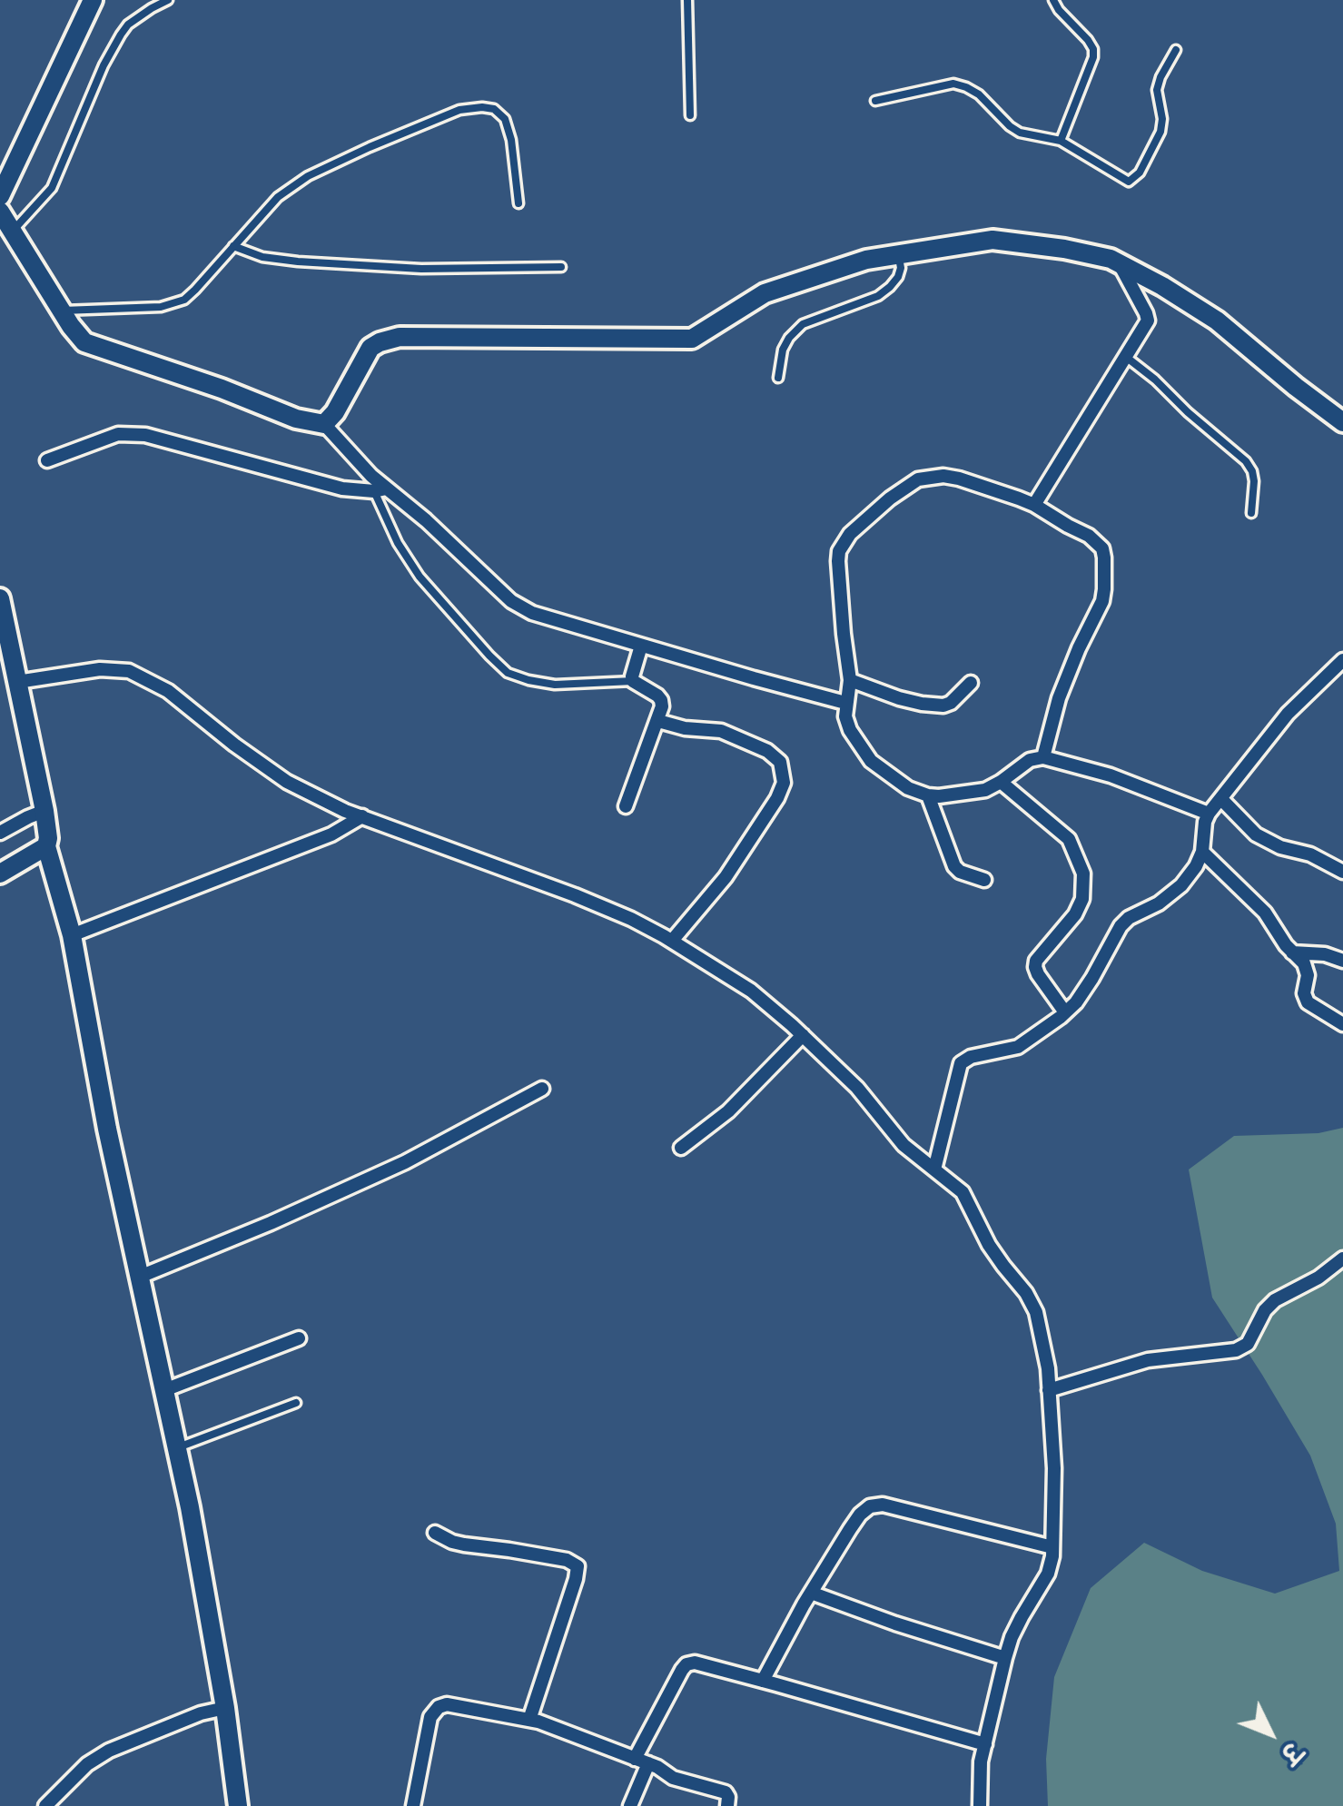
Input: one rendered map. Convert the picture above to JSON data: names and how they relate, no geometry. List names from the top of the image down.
{
  "north": "bottom right"
}
